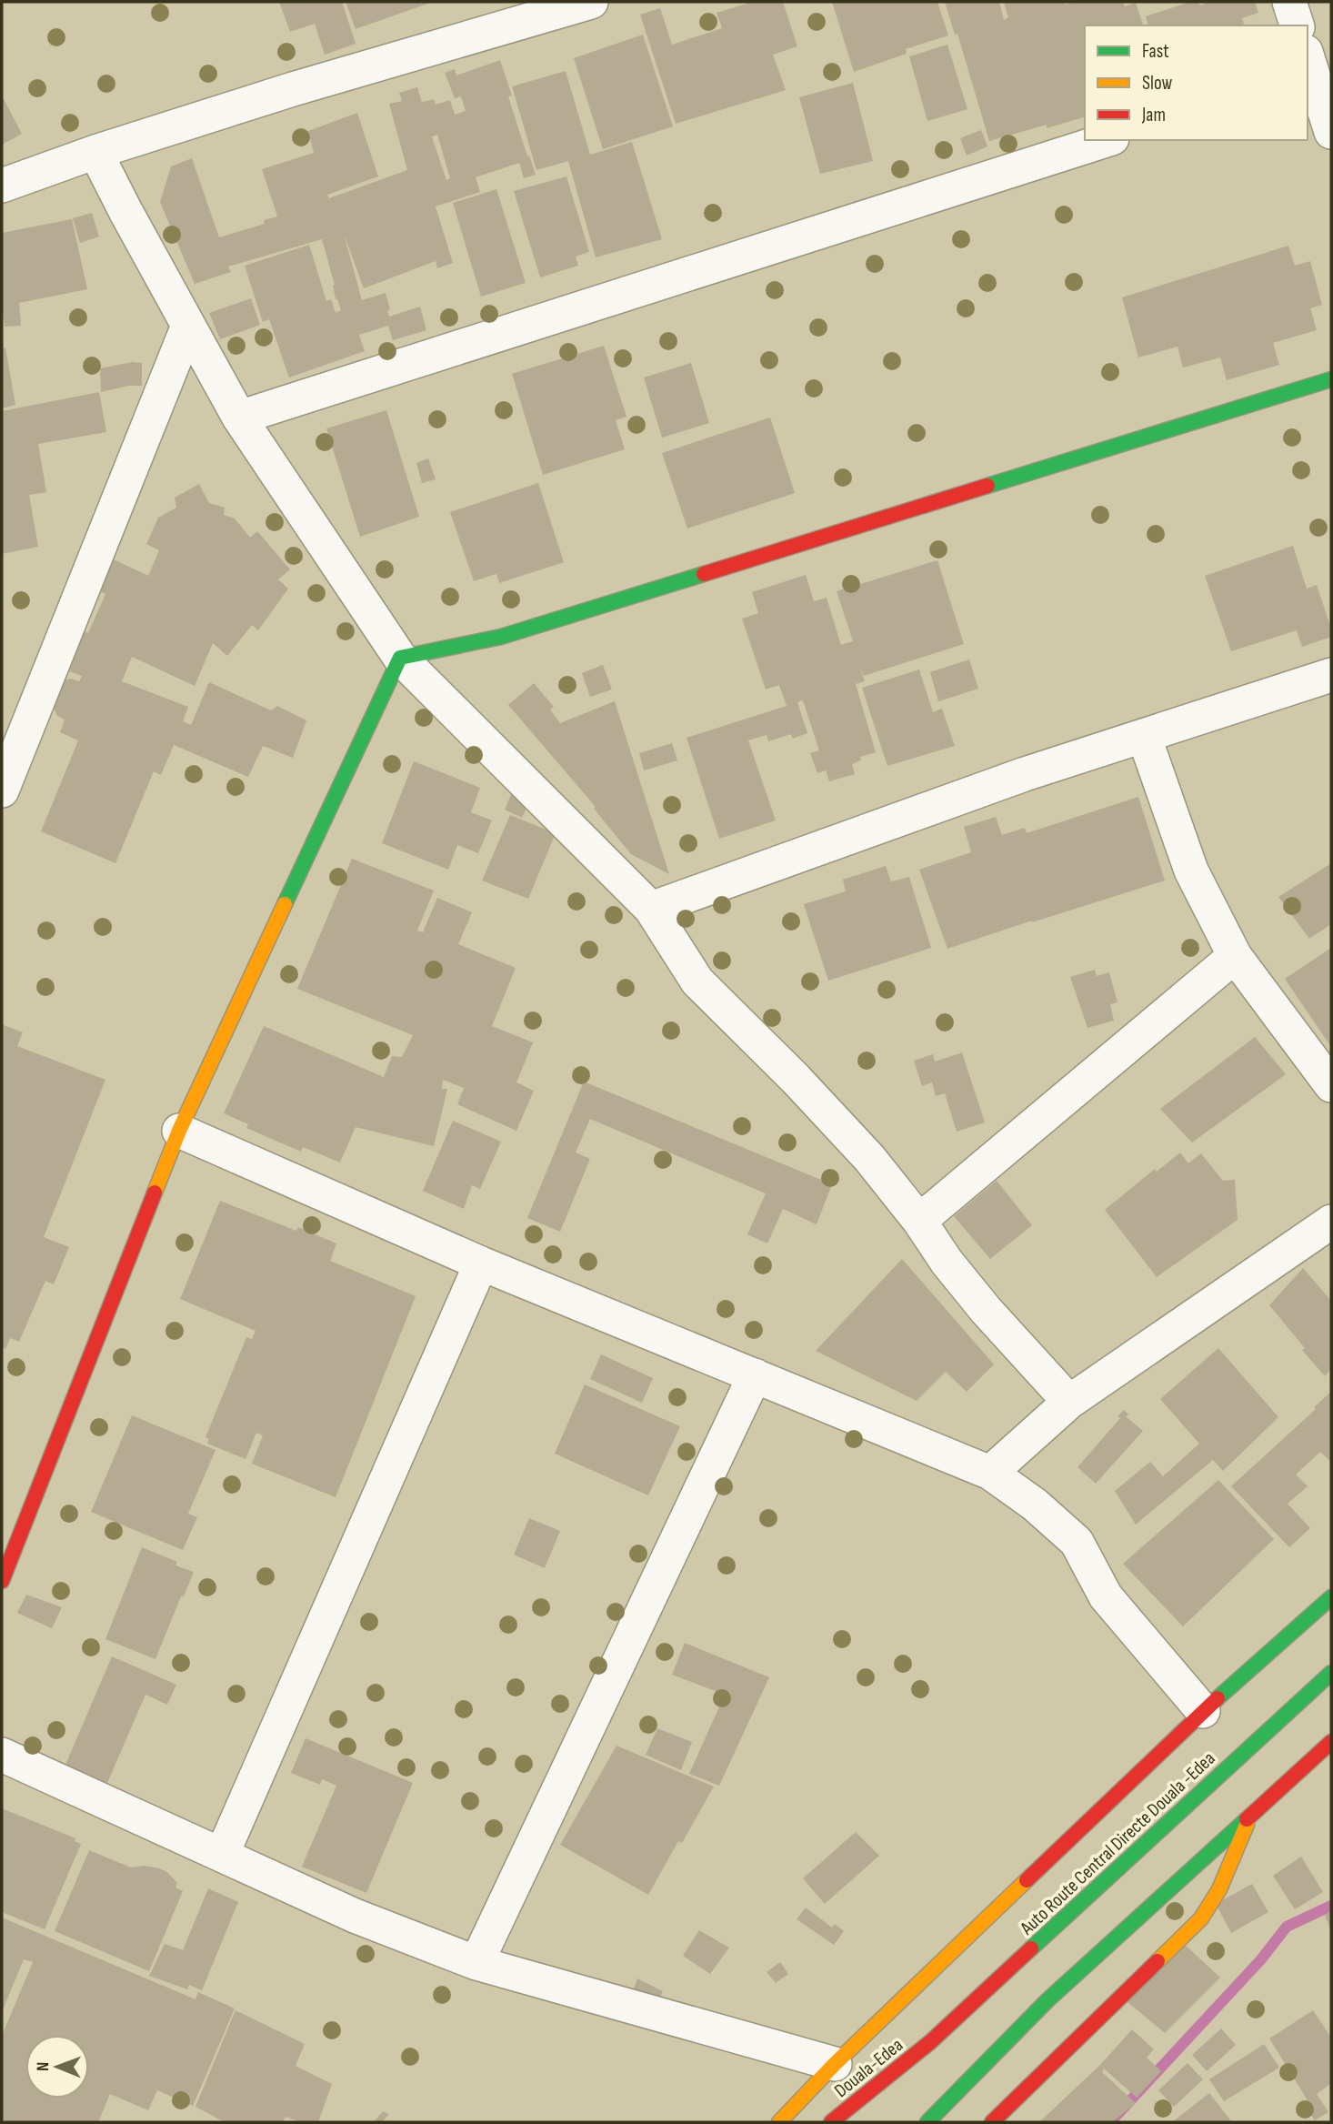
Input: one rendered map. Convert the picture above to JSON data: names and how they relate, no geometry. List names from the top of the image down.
{
  "streets": {
    "main road": ["Auto Route Central Directe Douala -Edea", "Douala-Edea"]
  },
  "crossings": [
    ["Auto Route Central Directe Douala -Edea", "Douala-Edea"]
  ],
  "legend": ["Fast", "Slow", "Jam"],
  "north": "left"
}
